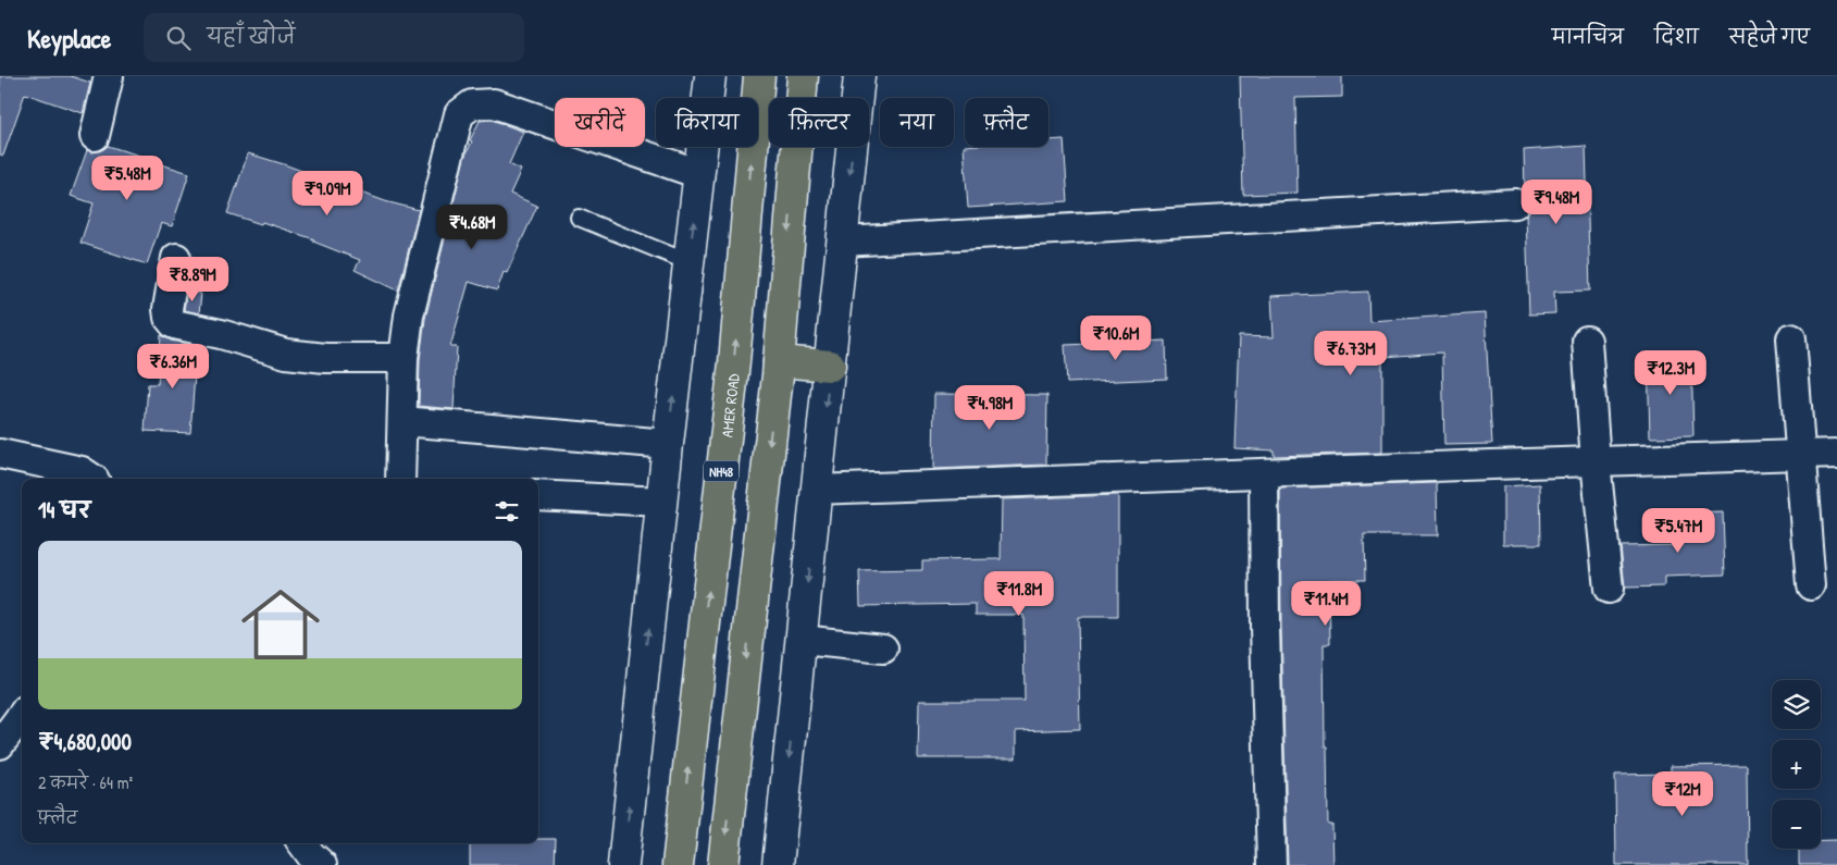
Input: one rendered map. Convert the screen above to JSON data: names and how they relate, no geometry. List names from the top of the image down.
{
  "streets": {
    "highway": ["AMER ROAD", "NH48"]
  },
  "page": {
    "header": "Keyplace",
    "search": "यहाँ खोजें",
    "nav": ["मानचित्र", "दिशा", "सहेजे गए"],
    "chip": [
      "खरीदें",
      "किराया",
      "फ़िल्टर",
      "नया",
      "फ़्लैट"
    ],
    "price": [
      "₹5.48M",
      "₹9.09M",
      "₹9.48M",
      "₹4.68M",
      "₹8.89M",
      "₹10.6M",
      "₹6.73M",
      "₹6.36M",
      "₹12.3M",
      "₹4.98M",
      "₹5.47M",
      "₹11.8M",
      "₹11.4M",
      "₹12M"
    ],
    "heading": "14 घर",
    "list": [
      {
        "name": "₹4,680,000",
        "note": "2 कमरे · 64 m² · फ़्लैट"
      }
    ],
    "map_buttons": ["+", "−"]
  }
}
